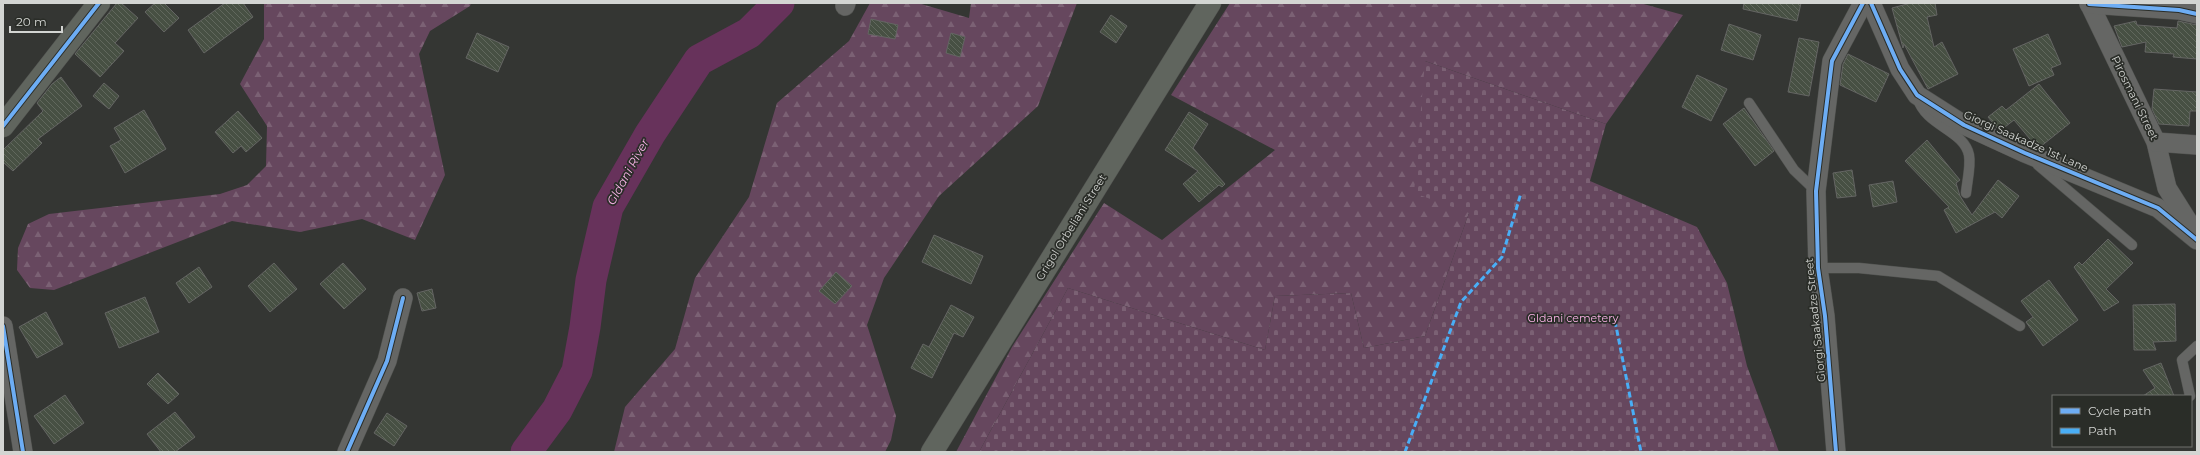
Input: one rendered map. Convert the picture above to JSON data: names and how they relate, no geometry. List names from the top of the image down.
{
  "streets": {
    "main road": ["Grigol Orbeliani Street"],
    "street": ["Pirosmani Street", "Giorgi Saakadze 1st Lane", "Giorgi Saakadze Street"]
  },
  "water": ["Gldani River"],
  "parks": ["Gldani cemetery"],
  "legend": ["Cycle path", "Path"],
  "scale_bar": "20 m"
}
